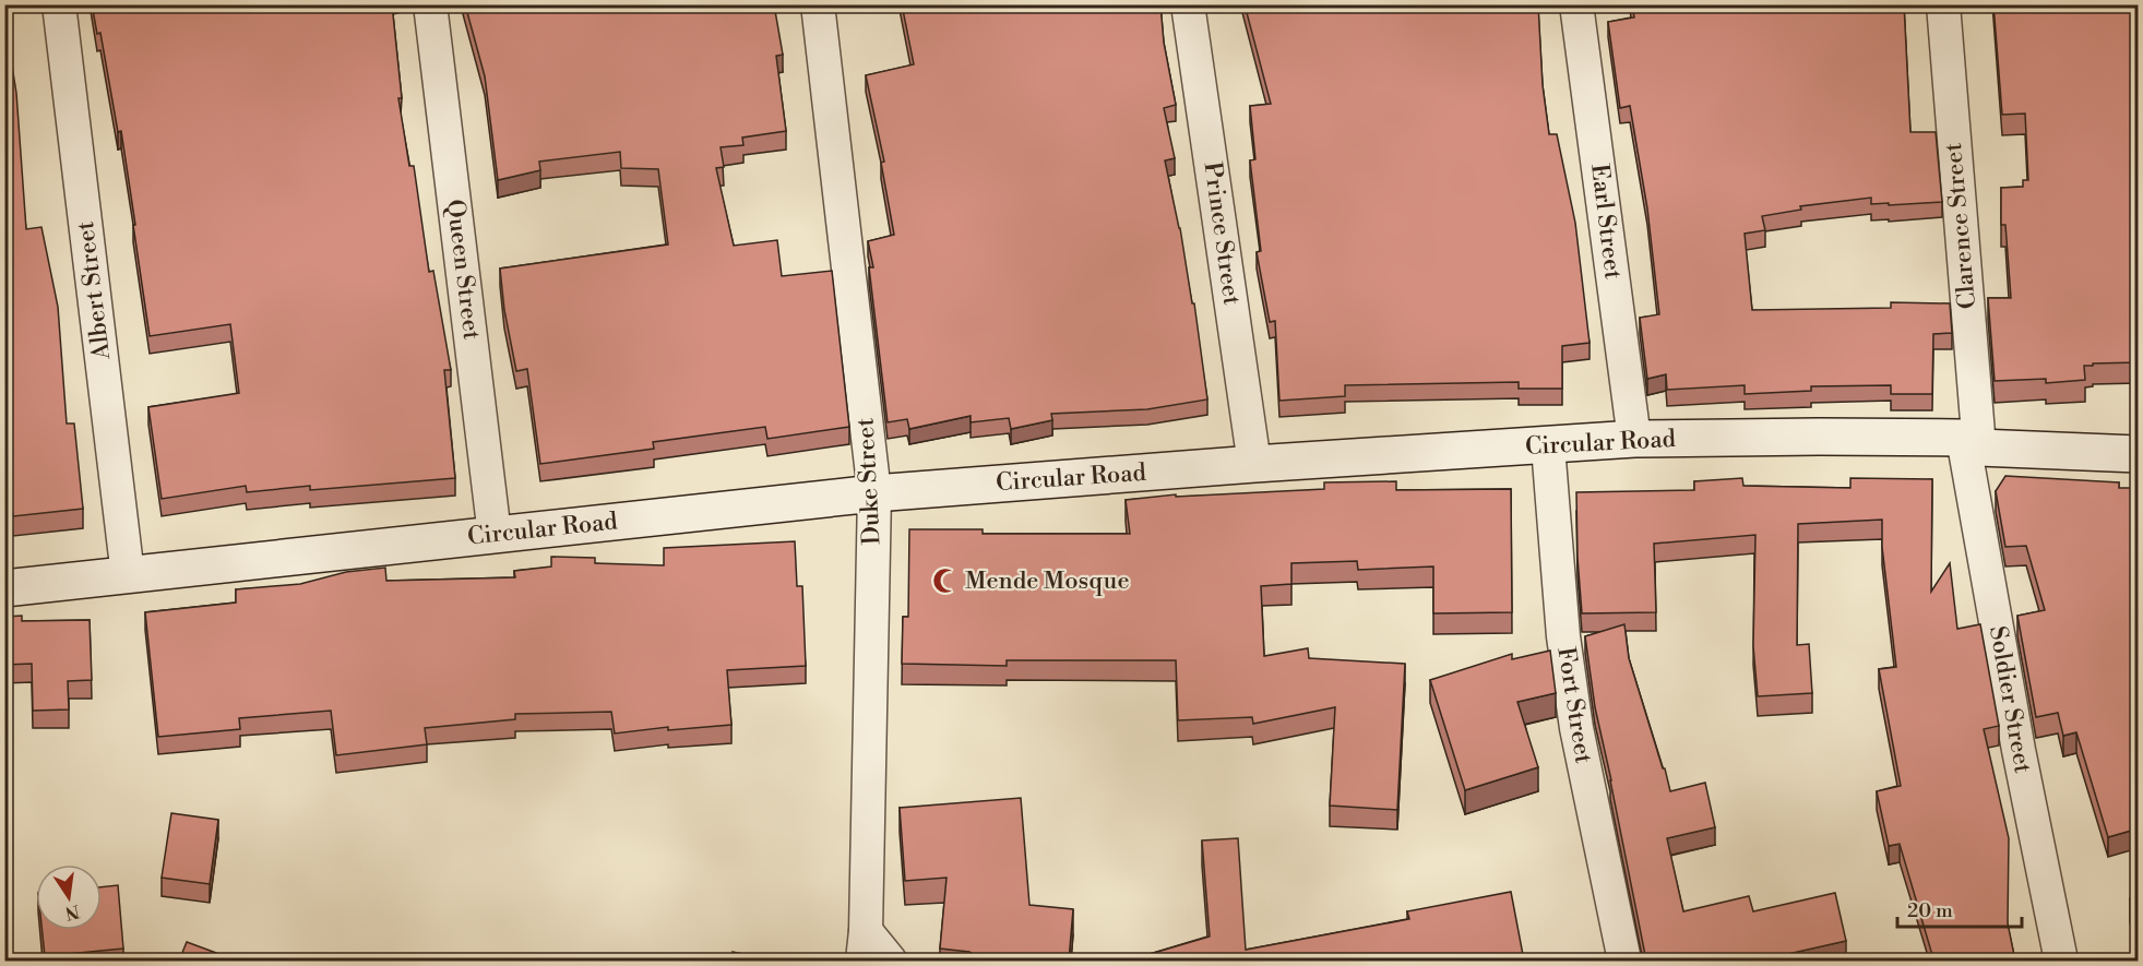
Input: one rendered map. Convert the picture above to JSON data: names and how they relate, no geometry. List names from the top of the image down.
{
  "streets": {
    "main road": ["Circular Road"],
    "street": [
      "Earl Street",
      "Clarence Street",
      "Prince Street",
      "Queen Street",
      "Albert Street",
      "Duke Street",
      "Soldier Street",
      "Fort Street"
    ]
  },
  "crossings": [
    ["Earl Street", "Circular Road"],
    ["Clarence Street", "Circular Road"],
    ["Clarence Street", "Soldier Street"],
    ["Prince Street", "Circular Road"],
    ["Queen Street", "Circular Road"],
    ["Albert Street", "Circular Road"],
    ["Circular Road", "Duke Street"],
    ["Circular Road", "Soldier Street"],
    ["Circular Road", "Fort Street"]
  ],
  "places": {
    "mosque": ["Mende Mosque"]
  },
  "scale_bar": "20 m",
  "north": "bottom"
}
